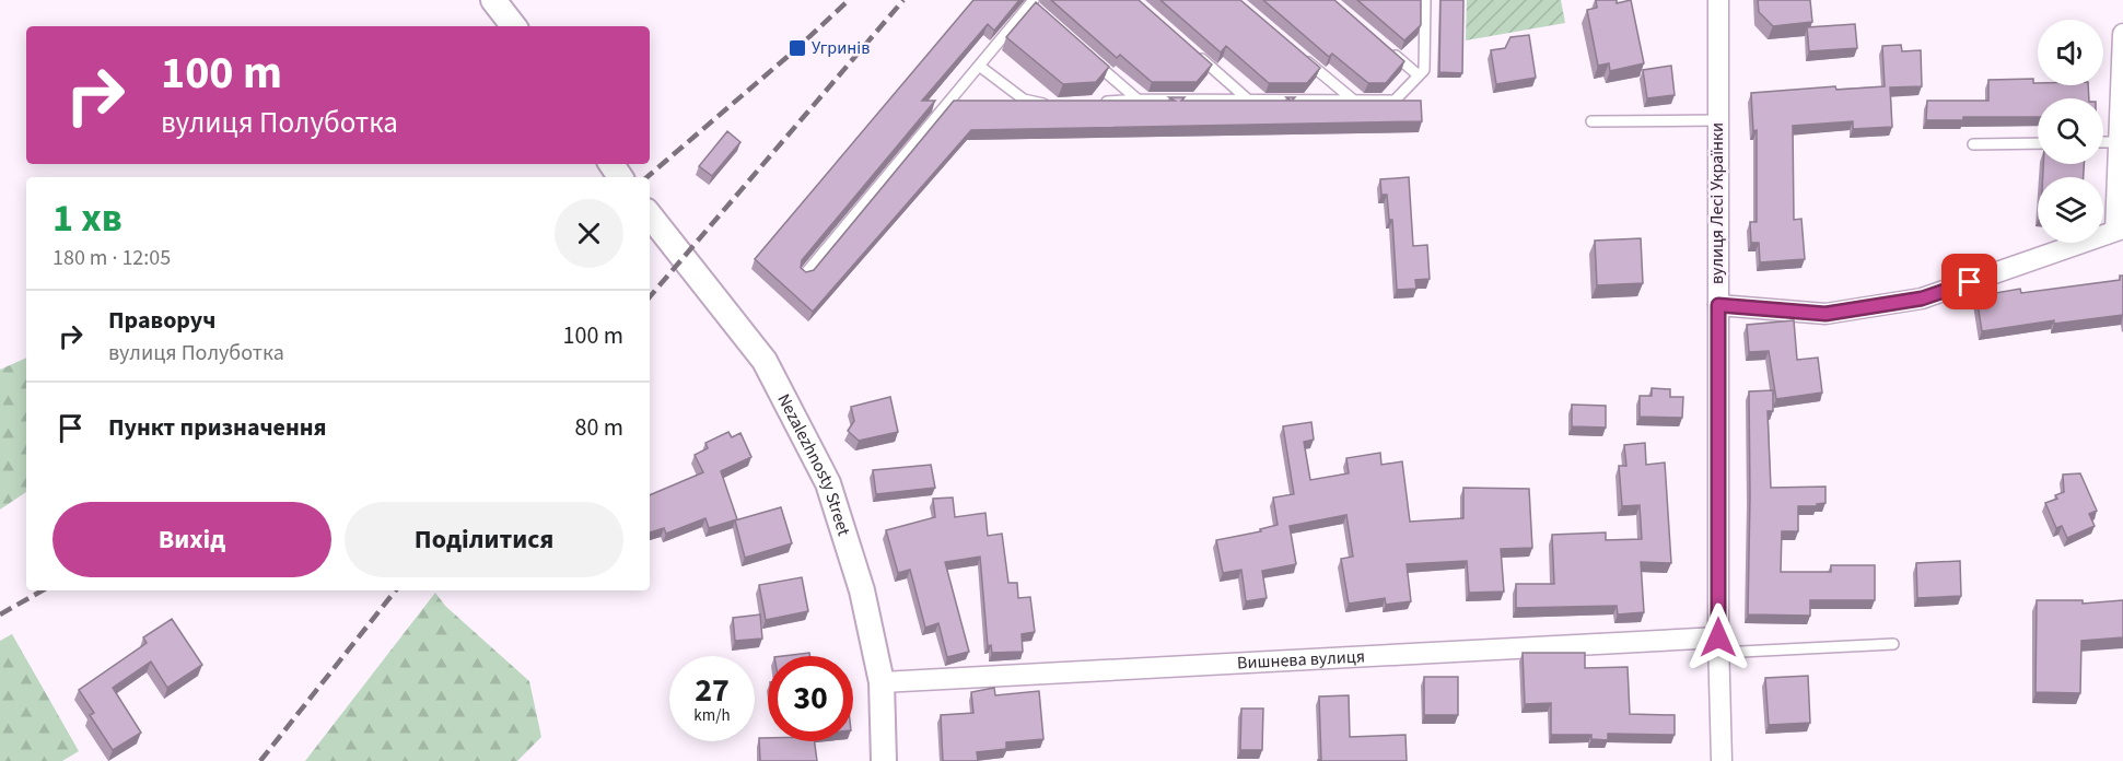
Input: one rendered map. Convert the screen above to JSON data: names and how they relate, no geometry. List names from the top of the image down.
{
  "streets": {
    "street": ["вулиця Лесі Українки", "Nezalezhnosty Street", "Вишнева вулиця"]
  },
  "crossings": [
    ["вулиця Лесі Українки", "Вишнева вулиця"],
    ["Nezalezhnosty Street", "Вишнева вулиця"]
  ],
  "places": {
    "transit": ["Угринів"]
  },
  "page": {
    "turn": ["100 m", "вулиця Полуботка"],
    "heading": ["1 хв", "180 m · 12:05"],
    "list": [
      {
        "name": "Праворуч",
        "note": "вулиця Полуботка",
        "value": "100 m"
      },
      {
        "name": "Пункт призначення",
        "value": "80 m"
      }
    ],
    "buttons": ["Вихід", "Поділитися"],
    "speed": "27 km/h",
    "limit": "30"
  }
}
